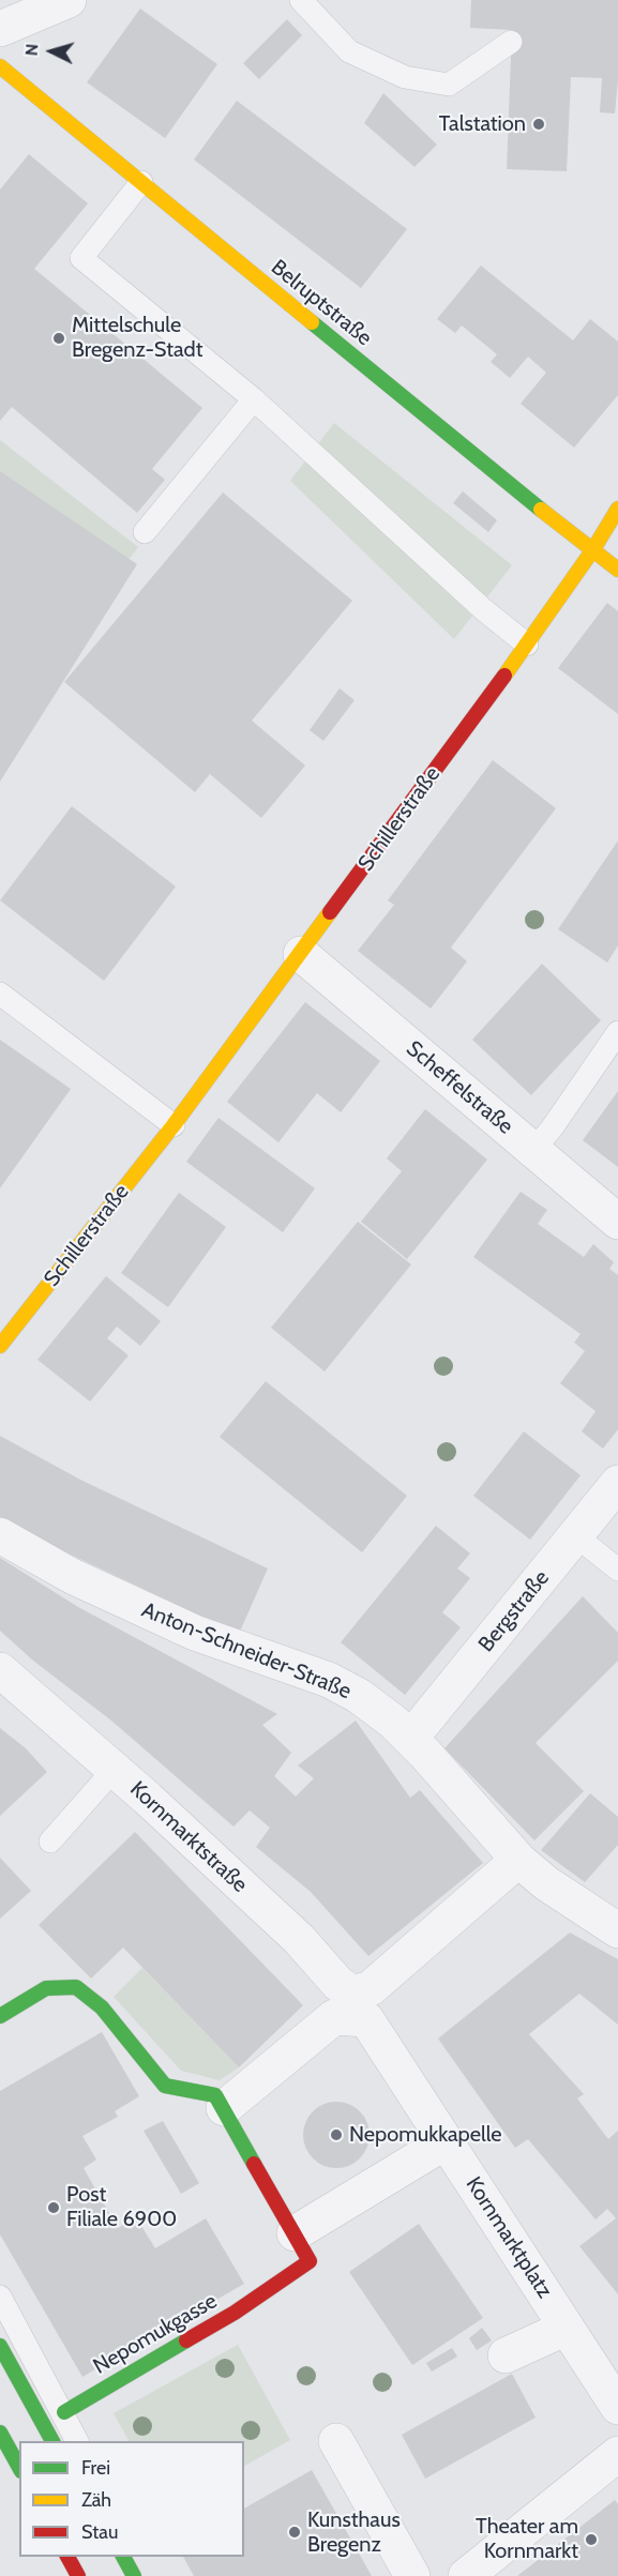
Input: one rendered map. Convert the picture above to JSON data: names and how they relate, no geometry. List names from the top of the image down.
{
  "streets": {
    "street": [
      "Belruptstraße",
      "Schillerstraße",
      "Scheffelstraße",
      "Bergstraße",
      "Anton-Schneider-Straße",
      "Kornmarktstraße",
      "Kornmarktplatz",
      "Nepomukgasse"
    ]
  },
  "crossings": [
    ["Belruptstraße", "Schillerstraße"],
    ["Schillerstraße", "Scheffelstraße"],
    ["Bergstraße", "Anton-Schneider-Straße"],
    ["Kornmarktstraße", "Kornmarktplatz"]
  ],
  "places": [
    "Talstation",
    "Mittelschule Bregenz-Stadt",
    "Nepomukkapelle",
    "Post Filiale 6900",
    "Kunsthaus Bregenz",
    "Theater am Kornmarkt"
  ],
  "legend": ["Frei", "Zäh", "Stau"],
  "north": "left"
}
